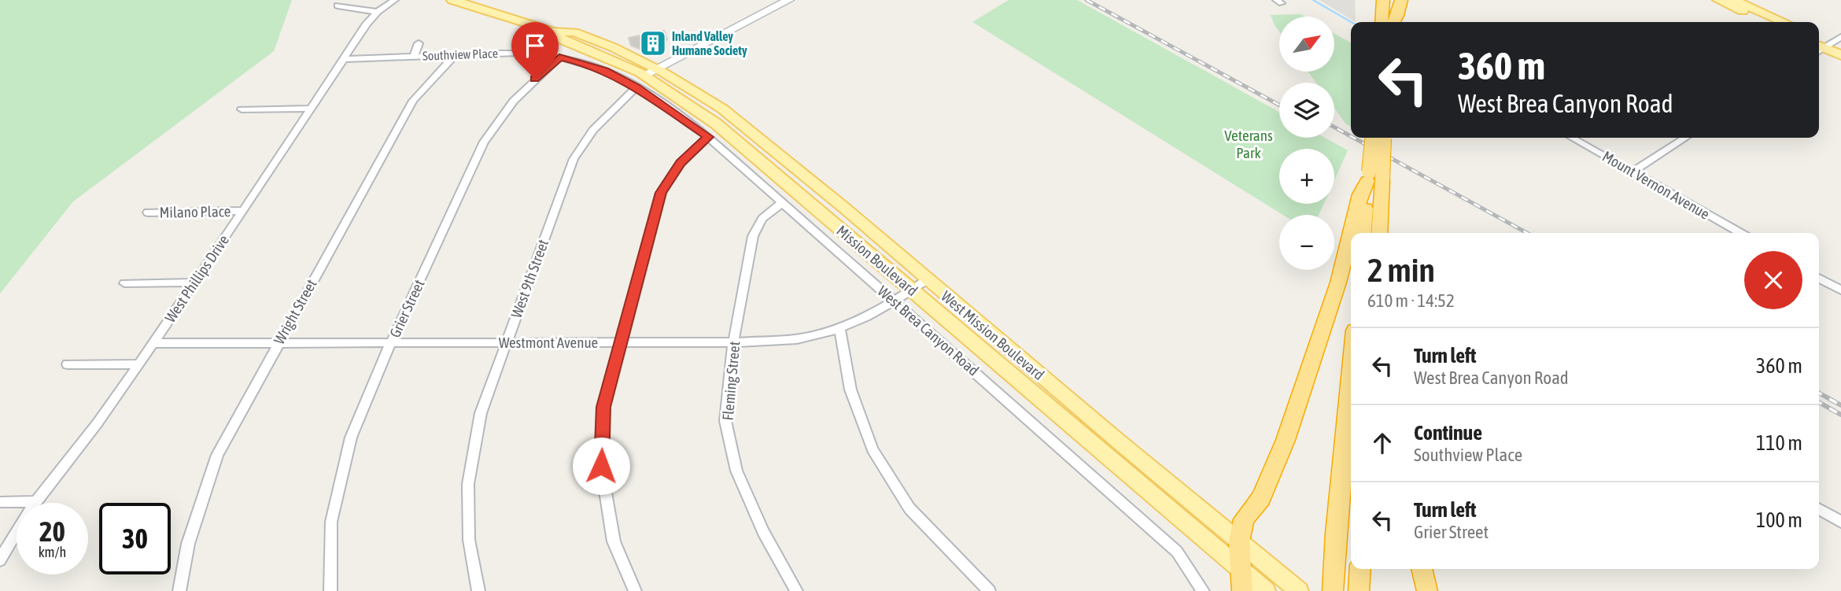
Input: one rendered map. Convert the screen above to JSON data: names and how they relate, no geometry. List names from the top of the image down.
{
  "streets": {
    "main road": ["Mission Boulevard", "West Mission Boulevard"],
    "street": [
      "Southview Place",
      "Mount Vernon Avenue",
      "Milano Place",
      "West Phillips Drive",
      "West 9th Street",
      "Grier Street",
      "Wright Street",
      "West Brea Canyon Road",
      "Westmont Avenue",
      "Fleming Street"
    ]
  },
  "crossings": [
    ["Southview Place", "West Phillips Drive"],
    ["Southview Place", "West 9th Street"],
    ["Southview Place", "Grier Street"],
    ["Southview Place", "Wright Street"],
    ["Southview Place", "West Brea Canyon Road"],
    ["Milano Place", "West Phillips Drive"],
    ["Mission Boulevard", "West Mission Boulevard"],
    ["Mission Boulevard", "Westmont Avenue"],
    ["West Phillips Drive", "Westmont Avenue"],
    ["West 9th Street", "West Brea Canyon Road"],
    ["West 9th Street", "Westmont Avenue"],
    ["Grier Street", "Westmont Avenue"],
    ["Wright Street", "Westmont Avenue"],
    ["West Brea Canyon Road", "Westmont Avenue"],
    ["West Brea Canyon Road", "Fleming Street"],
    ["West Mission Boulevard", "Westmont Avenue"],
    ["Westmont Avenue", "Fleming Street"]
  ],
  "parks": ["Veterans Park"],
  "places": {
    "building": ["Inland Valley Humane Society"]
  },
  "north": "top right",
  "page": {
    "map_buttons": ["+", "−"],
    "turn": ["360 m", "West Brea Canyon Road"],
    "heading": ["2 min", "610 m · 14:52"],
    "list": [
      {
        "name": "Turn left",
        "note": "West Brea Canyon Road",
        "value": "360 m"
      },
      {
        "name": "Continue",
        "note": "Southview Place",
        "value": "110 m"
      },
      {
        "name": "Turn left",
        "note": "Grier Street",
        "value": "100 m"
      }
    ],
    "speed": "20 km/h",
    "limit": "30"
  }
}
